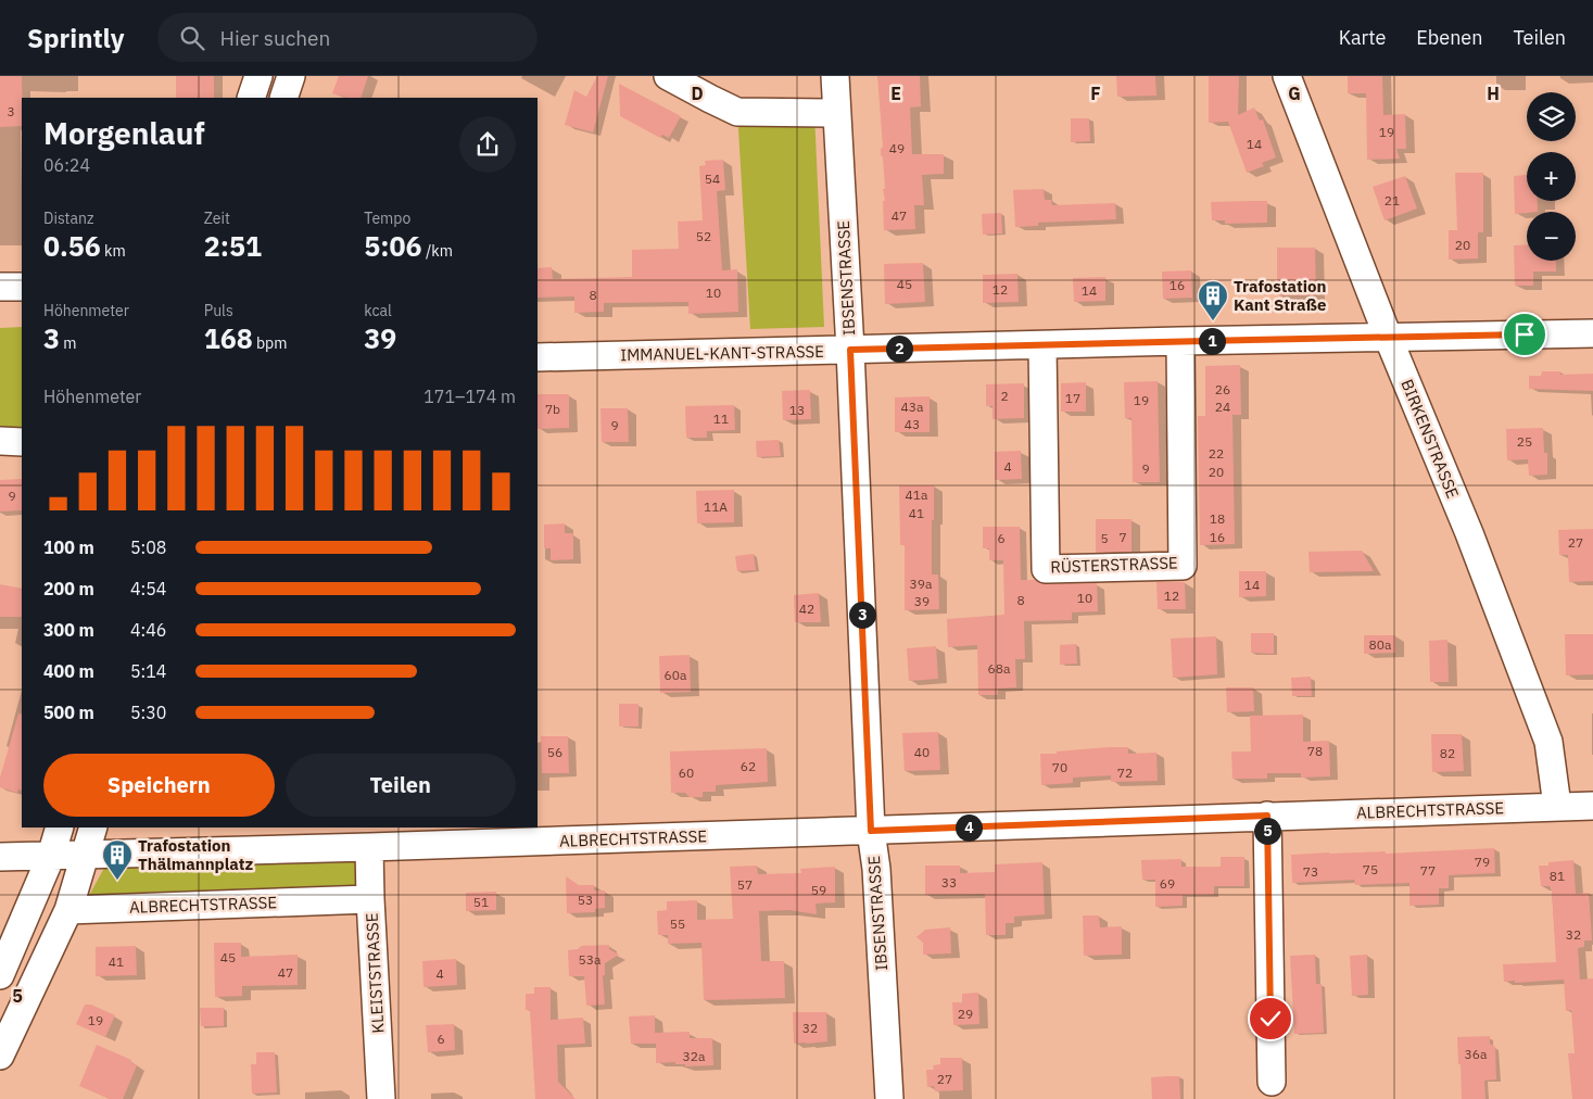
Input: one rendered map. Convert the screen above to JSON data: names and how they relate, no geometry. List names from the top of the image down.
{
  "streets": {
    "street": [
      "IBSENSTRASSE",
      "IMMANUEL-KANT-STRASSE",
      "BIRKENSTRASSE",
      "RÜSTERSTRASSE",
      "ALBRECHTSTRASSE",
      "KLEISTSTRASSE"
    ]
  },
  "crossings": [
    ["IBSENSTRASSE", "IMMANUEL-KANT-STRASSE"],
    ["IBSENSTRASSE", "ALBRECHTSTRASSE"],
    ["IMMANUEL-KANT-STRASSE", "BIRKENSTRASSE"],
    ["IMMANUEL-KANT-STRASSE", "RÜSTERSTRASSE"],
    ["BIRKENSTRASSE", "ALBRECHTSTRASSE"],
    ["ALBRECHTSTRASSE", "KLEISTSTRASSE"]
  ],
  "places": {
    "building": ["Trafostation Kant Straße", "Trafostation Thälmannplatz"]
  },
  "house_numbers": [
    "3",
    "19",
    "14",
    "49",
    "54",
    "21",
    "47",
    "52",
    "20",
    "45",
    "16",
    "12",
    "14",
    "10",
    "8",
    "26",
    "2",
    "17",
    "19",
    "43a",
    "24",
    "7b",
    "13",
    "11",
    "43",
    "9",
    "25",
    "22",
    "4",
    "9",
    "20",
    "41a",
    "9",
    "11A",
    "41",
    "18",
    "7",
    "16",
    "6",
    "5",
    "27",
    "39a",
    "14",
    "12",
    "10",
    "8",
    "39",
    "42",
    "80a",
    "68a",
    "60a",
    "78",
    "56",
    "40",
    "82",
    "62",
    "70",
    "60",
    "72",
    "79",
    "75",
    "77",
    "73",
    "81",
    "33",
    "69",
    "57",
    "59",
    "53",
    "51",
    "55",
    "32",
    "45",
    "53a",
    "41",
    "47",
    "4",
    "29",
    "19",
    "32",
    "6",
    "36a",
    "32a",
    "27"
  ],
  "page": {
    "header": "Sprintly",
    "search": "Hier suchen",
    "nav": ["Karte", "Ebenen", "Teilen"],
    "map_buttons": ["+", "−"],
    "heading": ["Morgenlauf", "06:24"],
    "stats": [
      ["Distanz", "0.56 km"],
      ["Zeit", "2:51"],
      ["Tempo", "5:06 /km"],
      ["Höhenmeter", "3 m"],
      ["Puls", "168 bpm"],
      ["kcal", "39"]
    ],
    "pins": [
      "1",
      "2",
      "3",
      "4",
      "5"
    ],
    "chart": ["Höhenmeter", "171–174 m"],
    "list": [
      {
        "name": "100 m",
        "note": "5:08"
      },
      {
        "name": "200 m",
        "note": "4:54"
      },
      {
        "name": "300 m",
        "note": "4:46"
      },
      {
        "name": "400 m",
        "note": "5:14"
      },
      {
        "name": "500 m",
        "note": "5:30"
      }
    ],
    "buttons": ["Speichern", "Teilen"]
  },
  "grid": {
    "columns": [
      "D",
      "E",
      "F",
      "G",
      "H"
    ],
    "rows": ["5"]
  }
}
